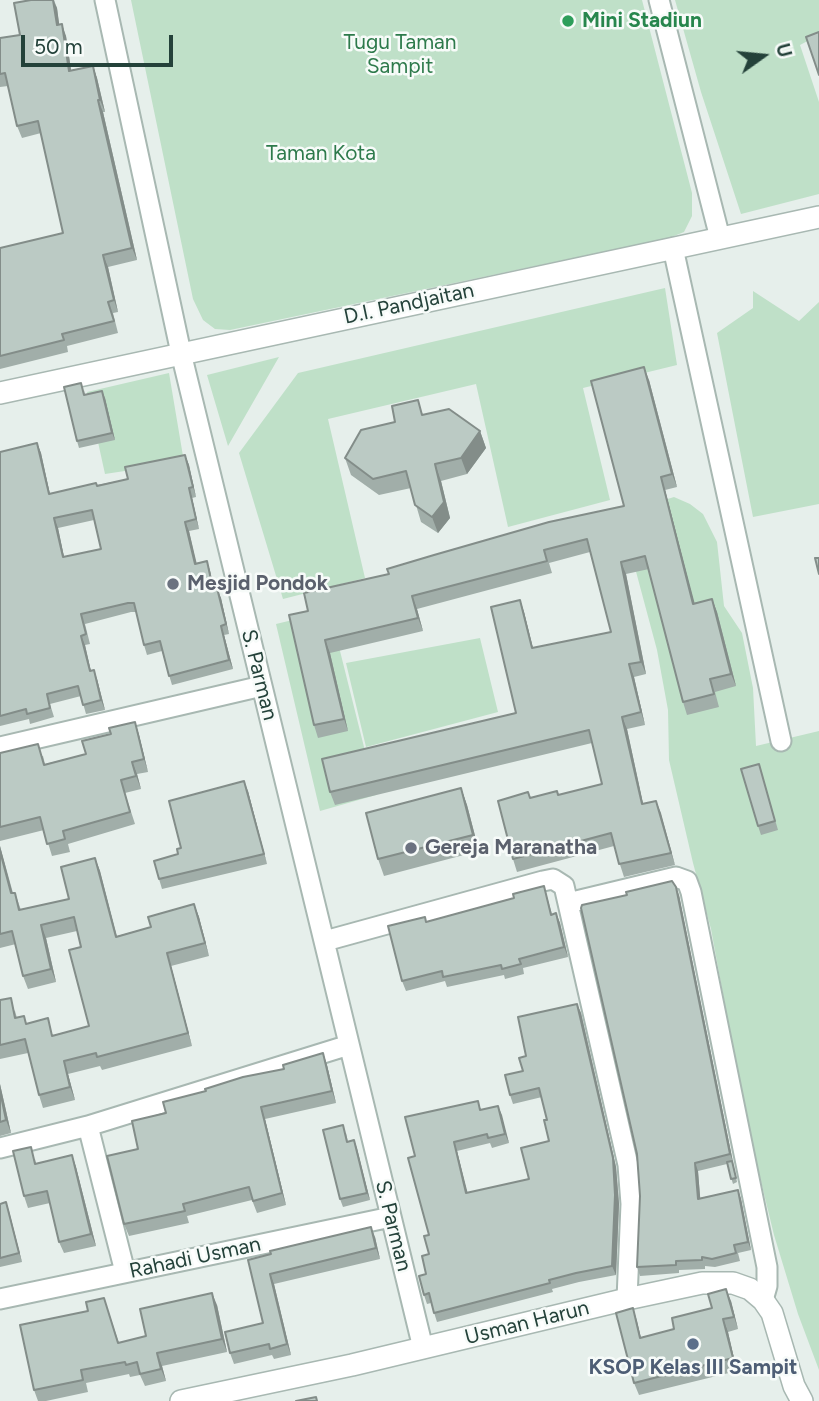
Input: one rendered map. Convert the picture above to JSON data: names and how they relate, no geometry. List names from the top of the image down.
{
  "streets": {
    "street": [
      "D.I. Pandjaitan",
      "S. Parman",
      "Rahadi Usman",
      "Usman Harun"
    ]
  },
  "crossings": [
    ["D.I. Pandjaitan", "S. Parman"],
    ["S. Parman", "Rahadi Usman"],
    ["S. Parman", "Usman Harun"]
  ],
  "parks": ["Tugu Taman Sampit", "Taman Kota"],
  "places": [
    "Mini Stadiun",
    "Mesjid Pondok",
    "Gereja Maranatha",
    "KSOP Kelas III Sampit"
  ],
  "scale_bar": "50 m",
  "north": "right"
}
